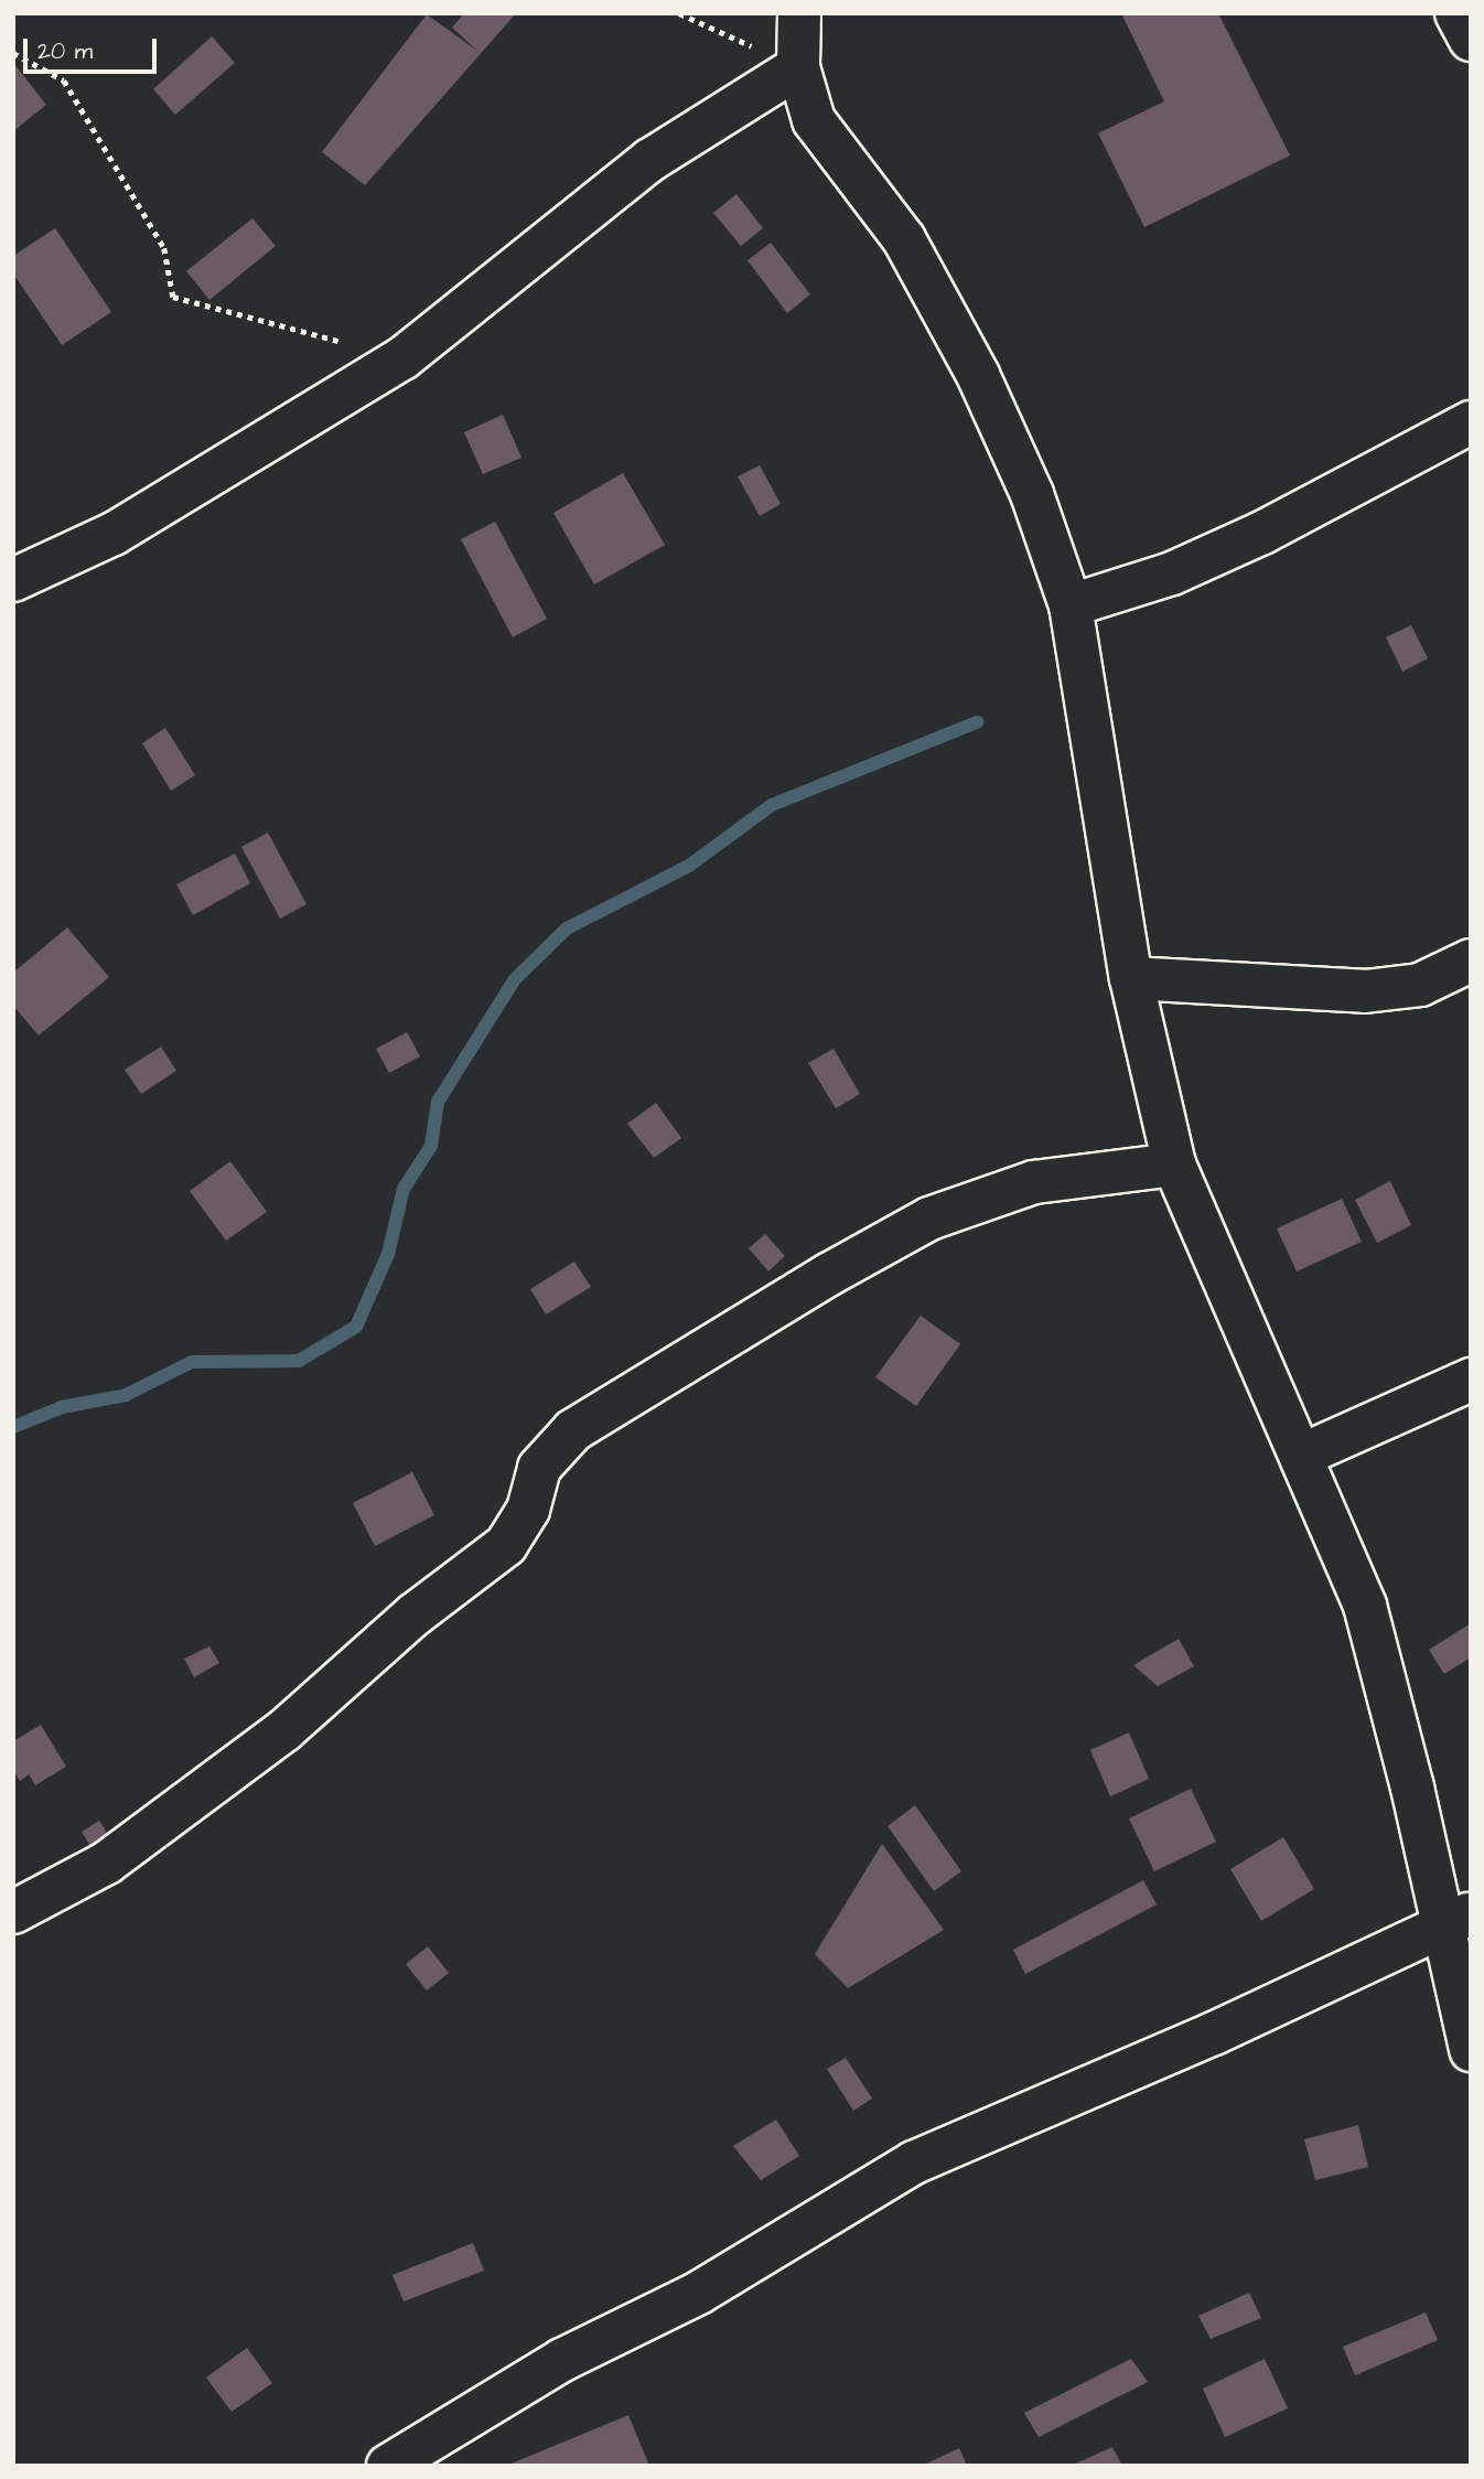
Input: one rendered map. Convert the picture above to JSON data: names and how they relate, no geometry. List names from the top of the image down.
{
  "scale_bar": "20 m"
}
